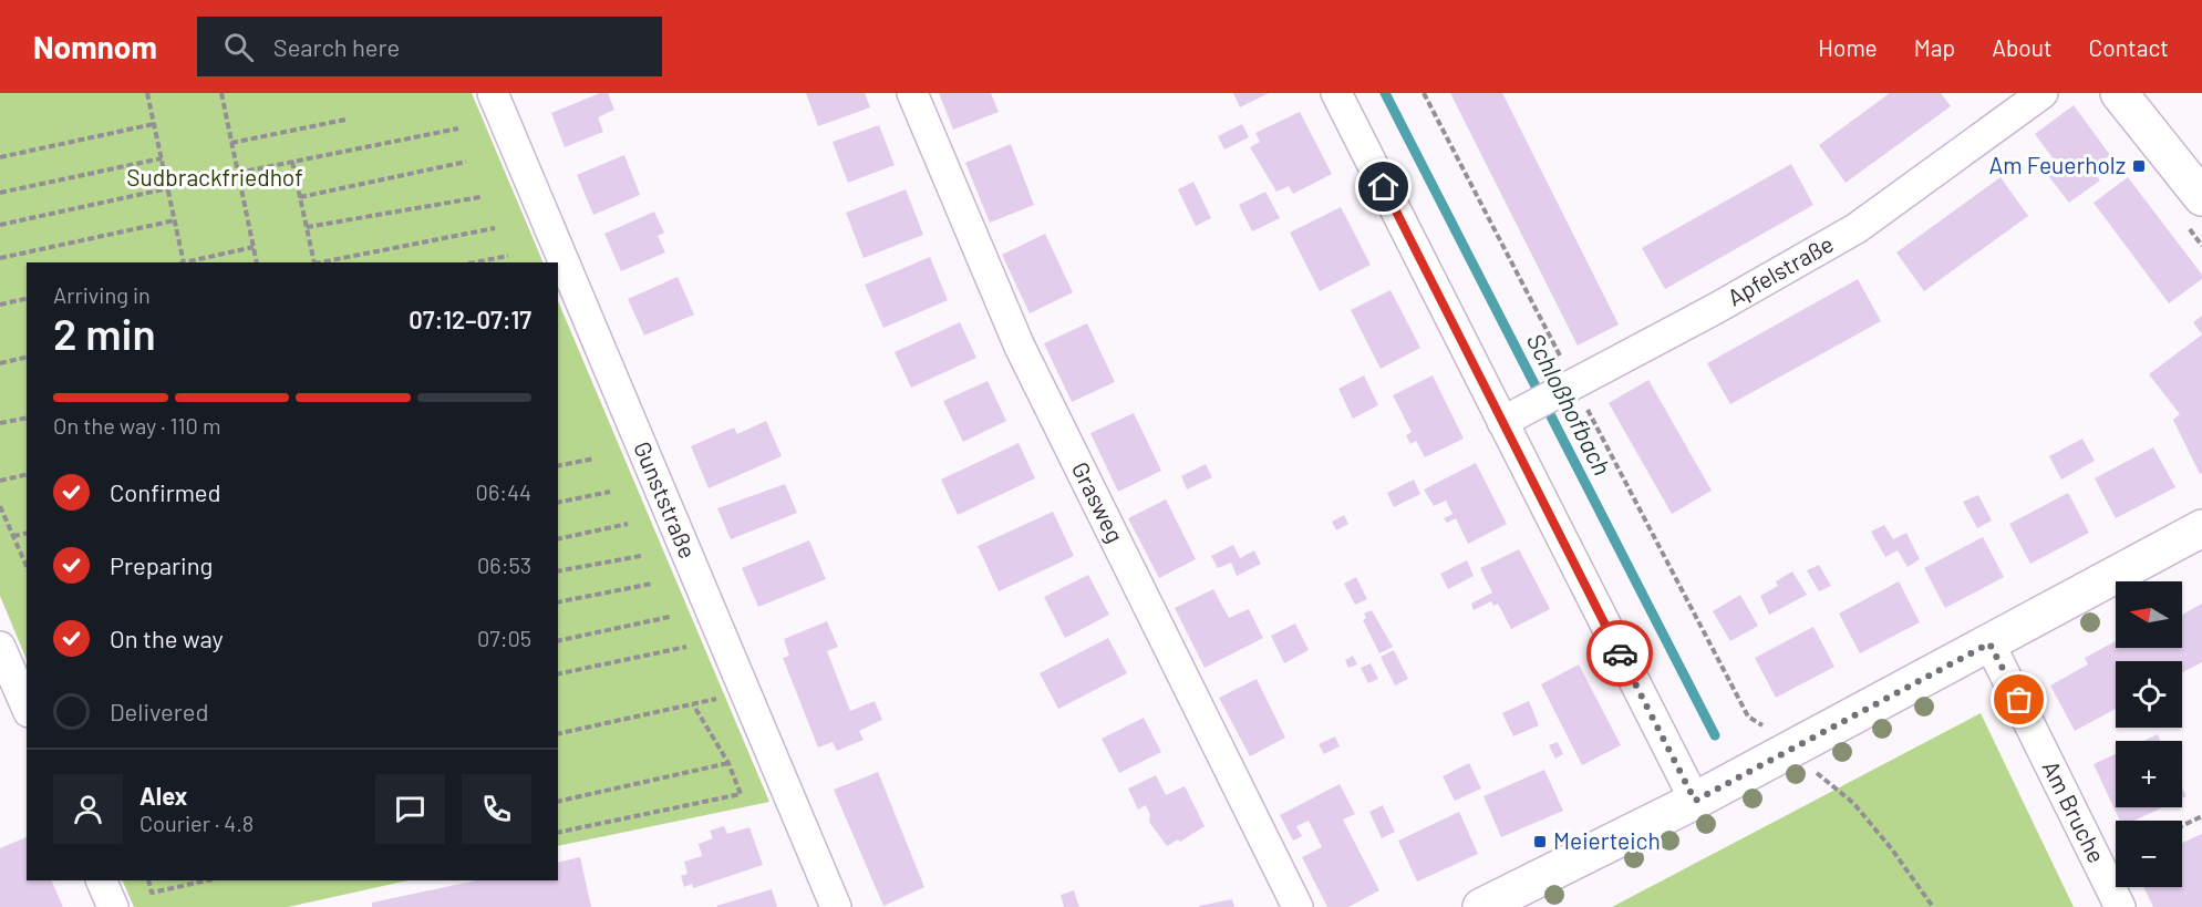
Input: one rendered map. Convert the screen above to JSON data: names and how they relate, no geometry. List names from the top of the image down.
{
  "streets": {
    "street": [
      "Apfelstraße",
      "Gunststraße",
      "Grasweg",
      "Am Bruche"
    ]
  },
  "water": ["Schloßhofbach"],
  "parks": ["Sudbrackfriedhof"],
  "places": {
    "transit": ["Am Feuerholz", "Meierteich"]
  },
  "north": "left",
  "page": {
    "header": "Nomnom",
    "search": "Search here",
    "nav": [
      "Home",
      "Map",
      "About",
      "Contact"
    ],
    "heading": ["2 min", "Arriving in", "07:12–07:17"],
    "panel": ["Alex", "Courier · 4.8"],
    "bar": "On the way · 110 m",
    "list": [
      ["Confirmed", "06:44"],
      ["Preparing", "06:53"],
      ["On the way", "07:05"],
      "Delivered"
    ],
    "map_buttons": ["+", "−"]
  }
}
